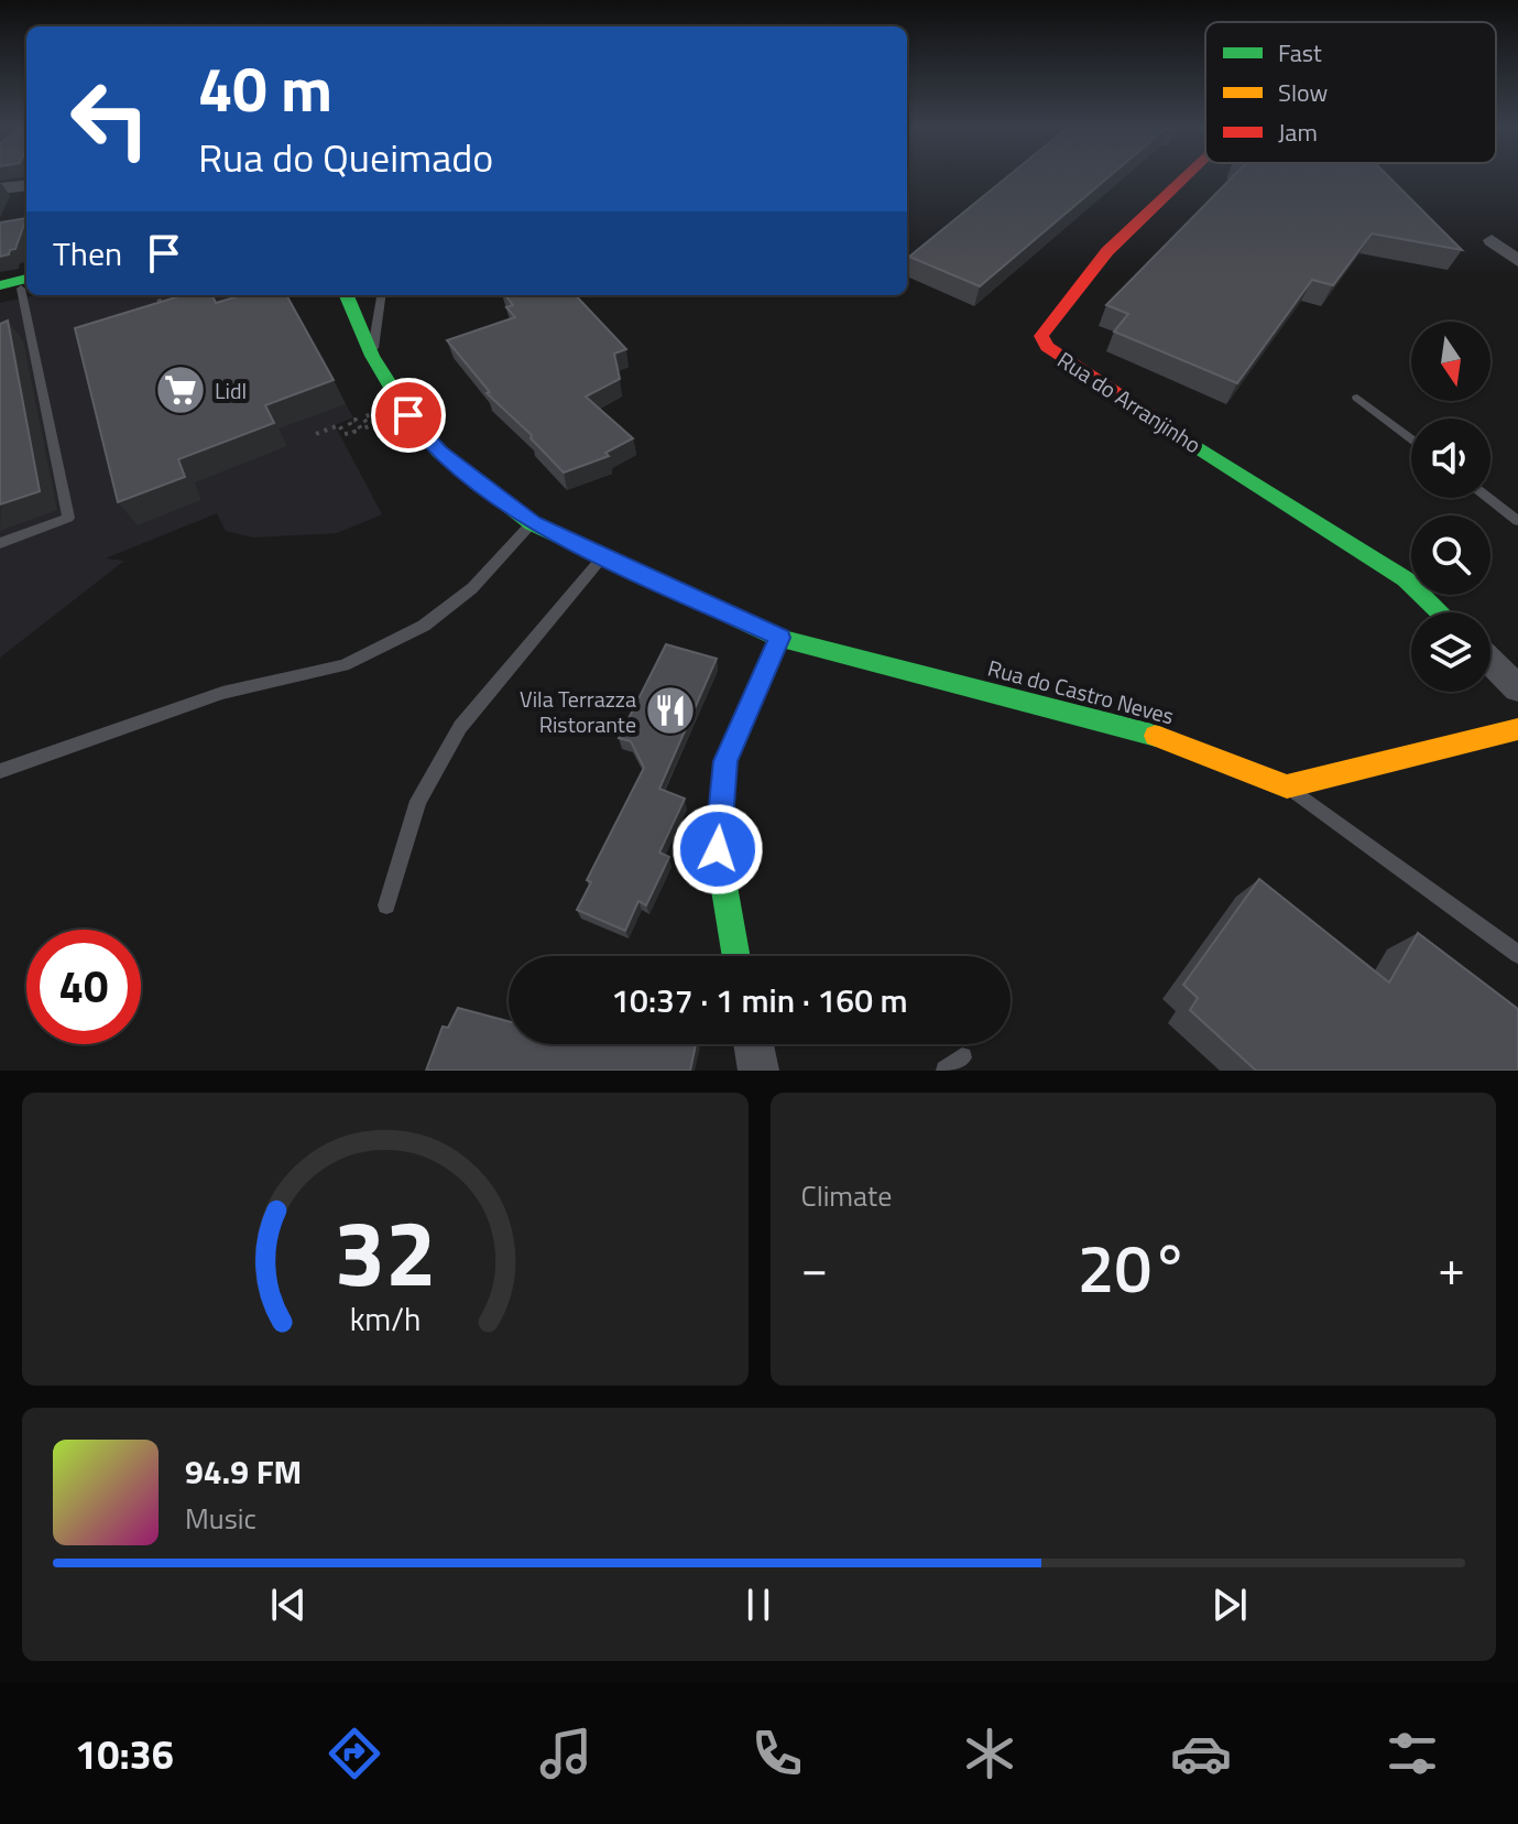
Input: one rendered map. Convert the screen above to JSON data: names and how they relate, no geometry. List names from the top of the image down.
{
  "streets": {
    "street": ["Rua do Arranjinho", "Rua do Castro Neves"]
  },
  "places": {
    "supermarket": ["Lidl"],
    "restaurant": ["Vila Terrazza Ristorante"]
  },
  "legend": ["Fast", "Slow", "Jam"],
  "north": "bottom",
  "page": {
    "turn": ["40 m", "Rua do Queimado"],
    "then": "Then",
    "limit": "40",
    "trip": "10:37 · 1 min · 160 m",
    "tile": "Climate",
    "heat": ["−", "20°", "+"],
    "song": ["94.9 FM", "Music"],
    "tabs": "10:36",
    "gauge": ["32", "km/h"]
  }
}
